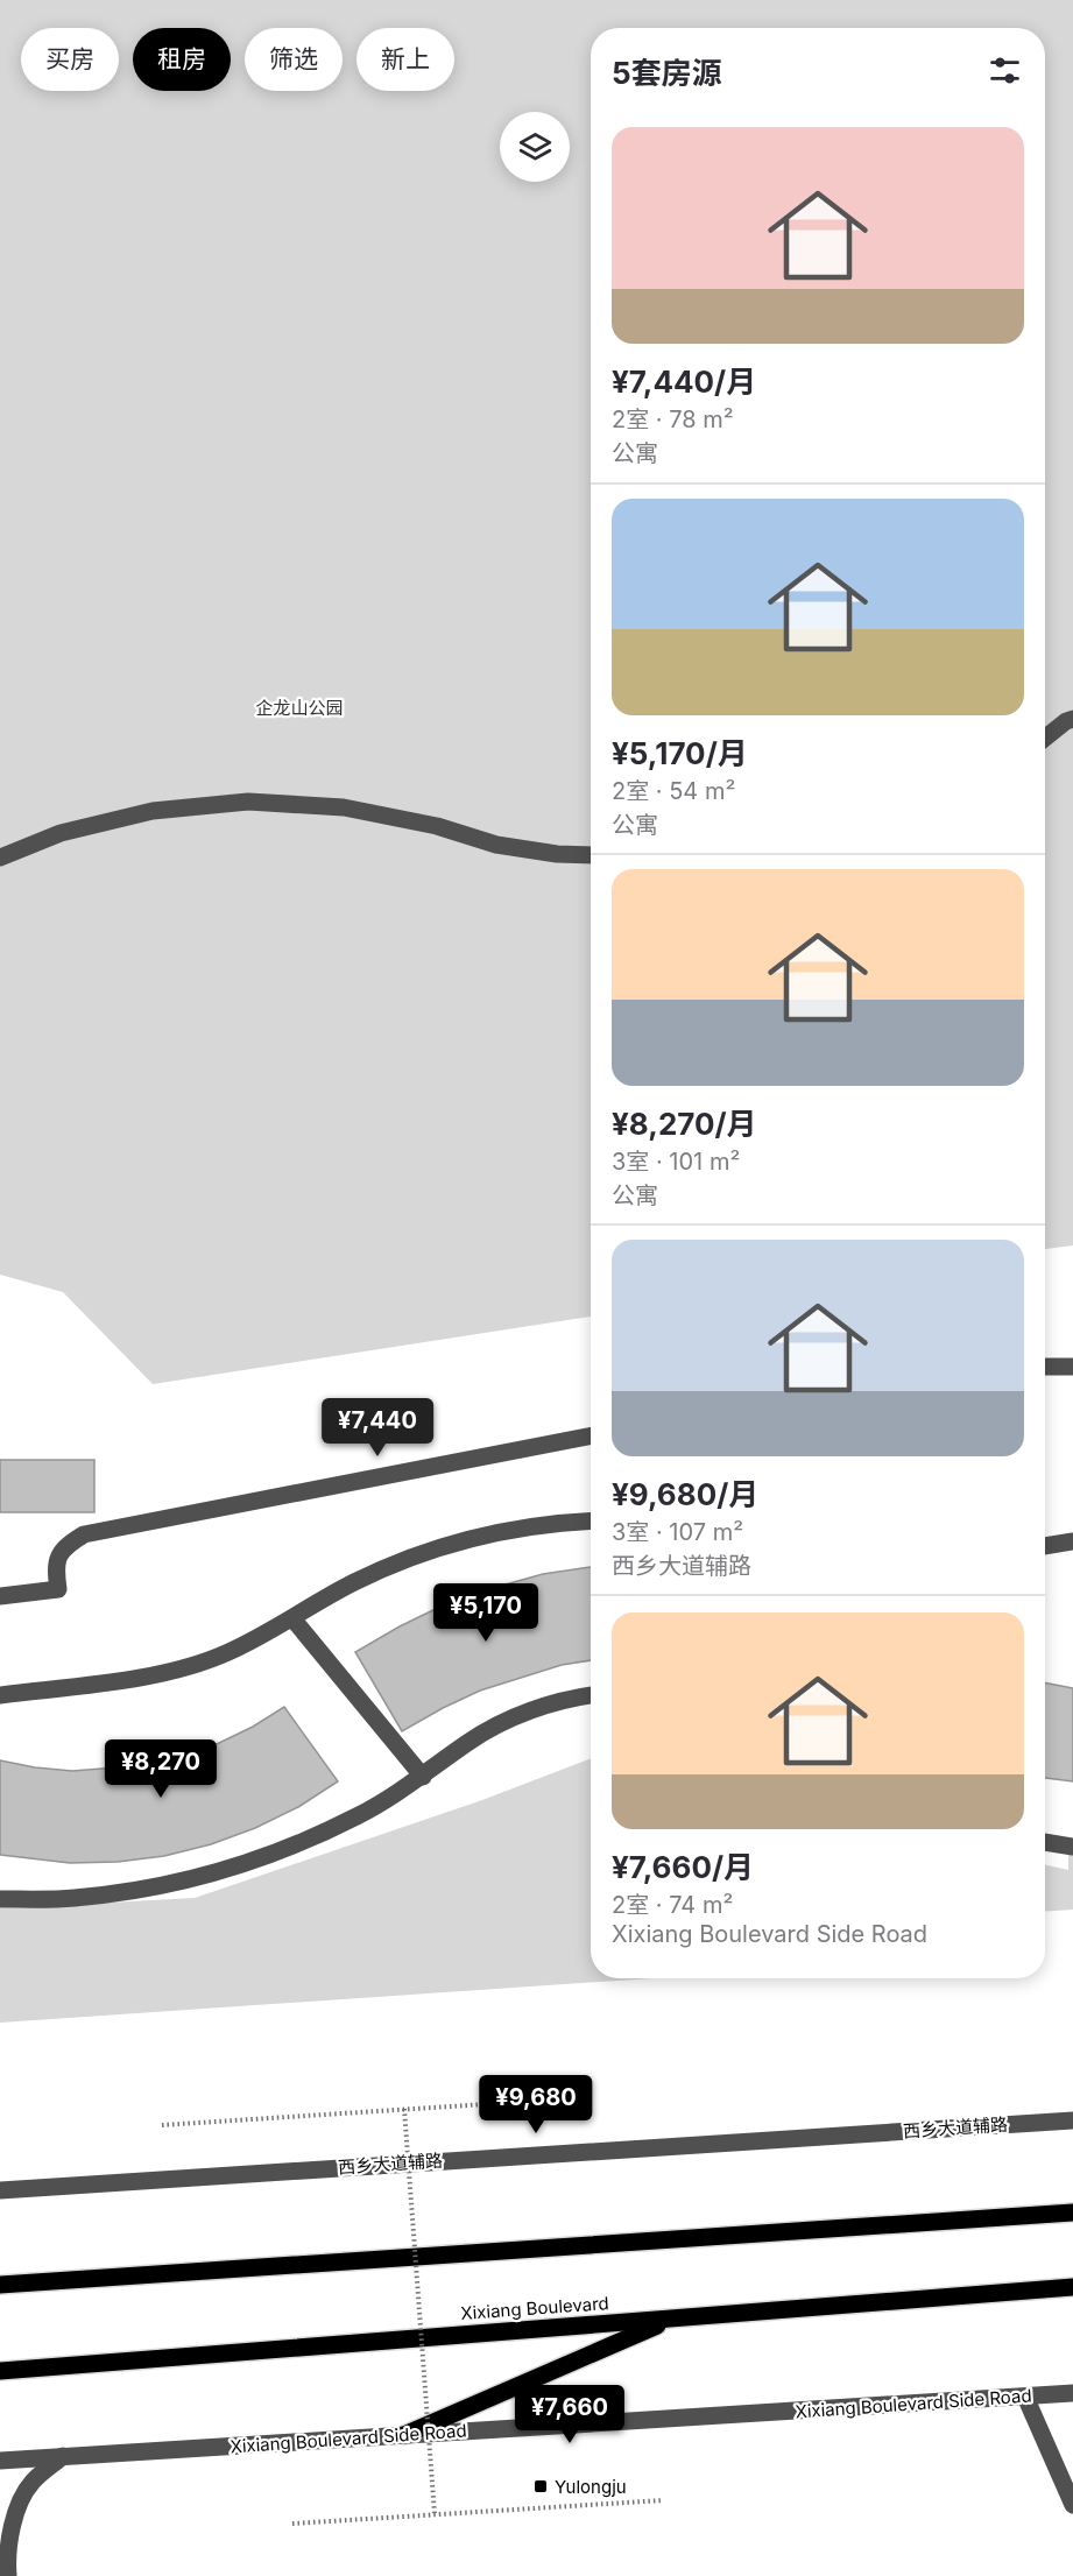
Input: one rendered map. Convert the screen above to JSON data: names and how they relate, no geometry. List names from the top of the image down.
{
  "streets": {
    "main road": ["Xixiang Boulevard"],
    "street": ["西乡大道辅路", "Xixiang Boulevard Side Road"]
  },
  "parks": ["企龙山公园"],
  "places": {
    "transit": ["Yulongju"]
  },
  "page": {
    "chip": [
      "买房",
      "租房",
      "筛选",
      "新上"
    ],
    "heading": "5套房源",
    "list": [
      {
        "name": "¥7,440/月",
        "note": "2室 · 78 m² · 公寓"
      },
      {
        "name": "¥5,170/月",
        "note": "2室 · 54 m² · 公寓"
      },
      {
        "name": "¥8,270/月",
        "note": "3室 · 101 m² · 公寓"
      },
      {
        "name": "¥9,680/月",
        "note": "3室 · 107 m² · 西乡大道辅路"
      },
      {
        "name": "¥7,660/月",
        "note": "2室 · 74 m² · Xixiang Boulevard Side Road"
      }
    ],
    "price": [
      "¥7,440",
      "¥5,170",
      "¥8,270",
      "¥9,680",
      "¥7,660"
    ]
  }
}
